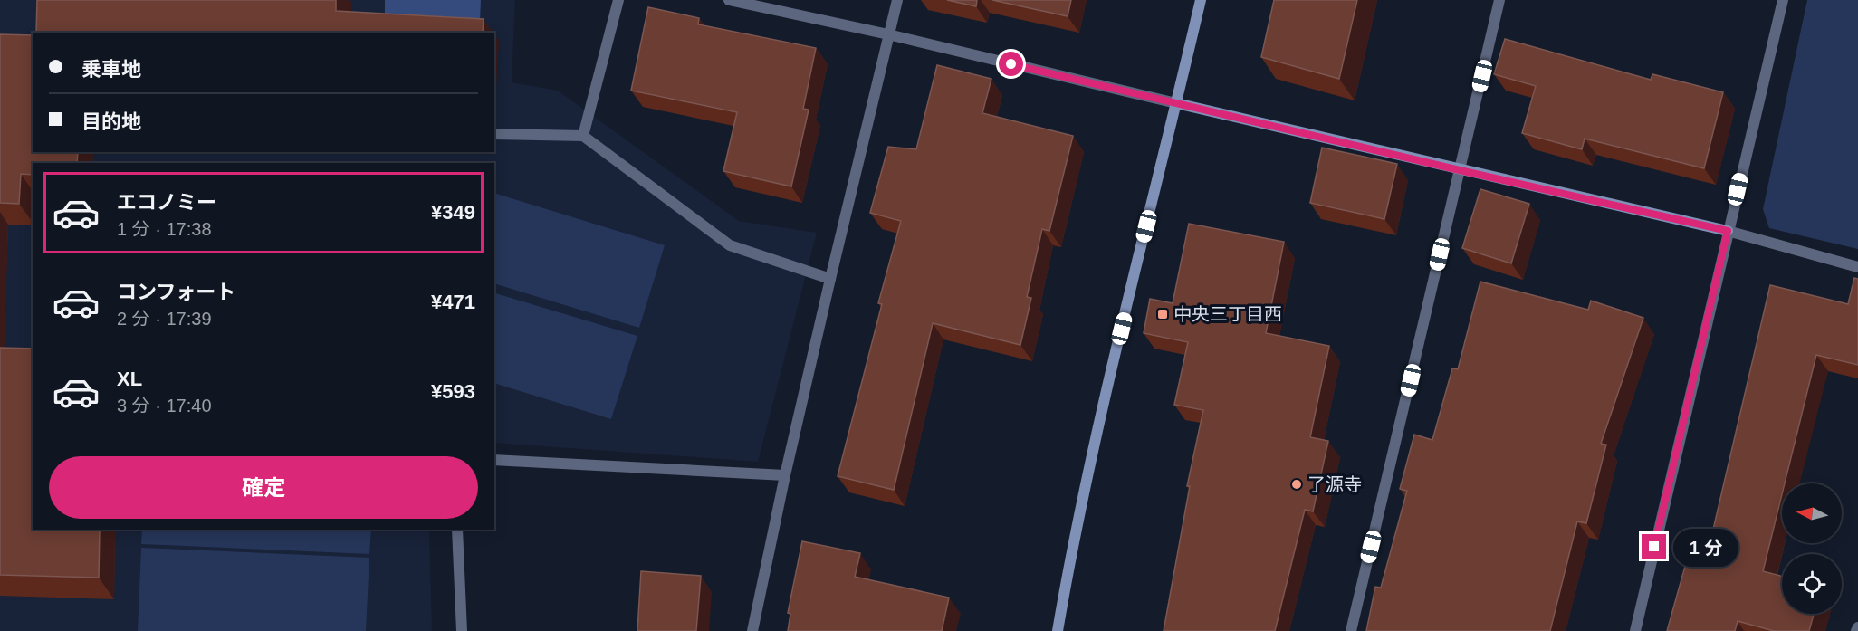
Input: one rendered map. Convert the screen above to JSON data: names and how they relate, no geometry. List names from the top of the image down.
{
  "places": {
    "transit": ["中央三丁目西"],
    "other": ["了源寺"]
  },
  "north": "left",
  "page": {
    "banner": ["乗車地", "目的地"],
    "list": [
      {
        "name": "エコノミー",
        "note": "1 分 · 17:38",
        "value": "¥349"
      },
      {
        "name": "コンフォート",
        "note": "2 分 · 17:39",
        "value": "¥471"
      },
      {
        "name": "XL",
        "note": "3 分 · 17:40",
        "value": "¥593"
      }
    ],
    "buttons": "確定",
    "bubble": "1 分"
  }
}
